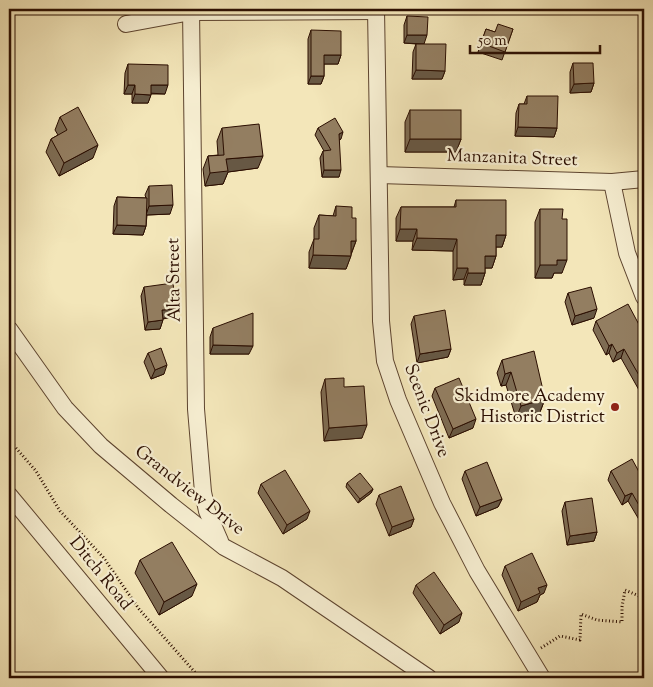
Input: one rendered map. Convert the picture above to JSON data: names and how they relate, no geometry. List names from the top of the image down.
{
  "streets": {
    "street": [
      "Manzanita Street",
      "Alta Street",
      "Scenic Drive",
      "Grandview Drive",
      "Ditch Road"
    ]
  },
  "crossings": [
    ["Manzanita Street", "Scenic Drive"],
    ["Alta Street", "Grandview Drive"]
  ],
  "places": ["Skidmore Academy Historic District"],
  "scale_bar": "50 m"
}
